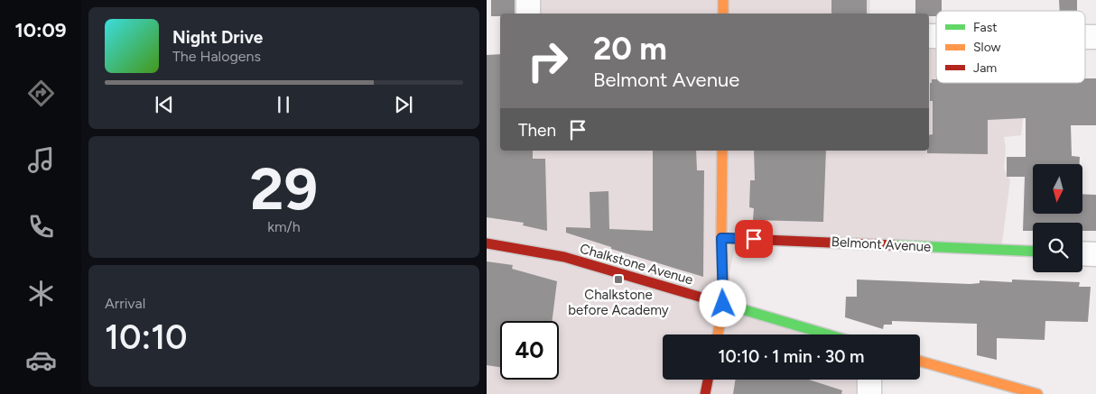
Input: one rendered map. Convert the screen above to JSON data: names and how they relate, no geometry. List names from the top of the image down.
{
  "streets": {
    "street": ["Belmont Avenue", "Chalkstone Avenue"]
  },
  "places": {
    "transit": ["Chalkstone before Academy"]
  },
  "legend": ["Fast", "Slow", "Jam"],
  "north": "bottom",
  "page": {
    "tabs": "10:09",
    "turn": ["20 m", "Belmont Avenue"],
    "song": ["Night Drive", "The Halogens"],
    "then": "Then",
    "tile": [
      ["29", "km/h"],
      ["Arrival", "10:10"]
    ],
    "limit": "40",
    "trip": "10:10 · 1 min · 30 m"
  }
}
